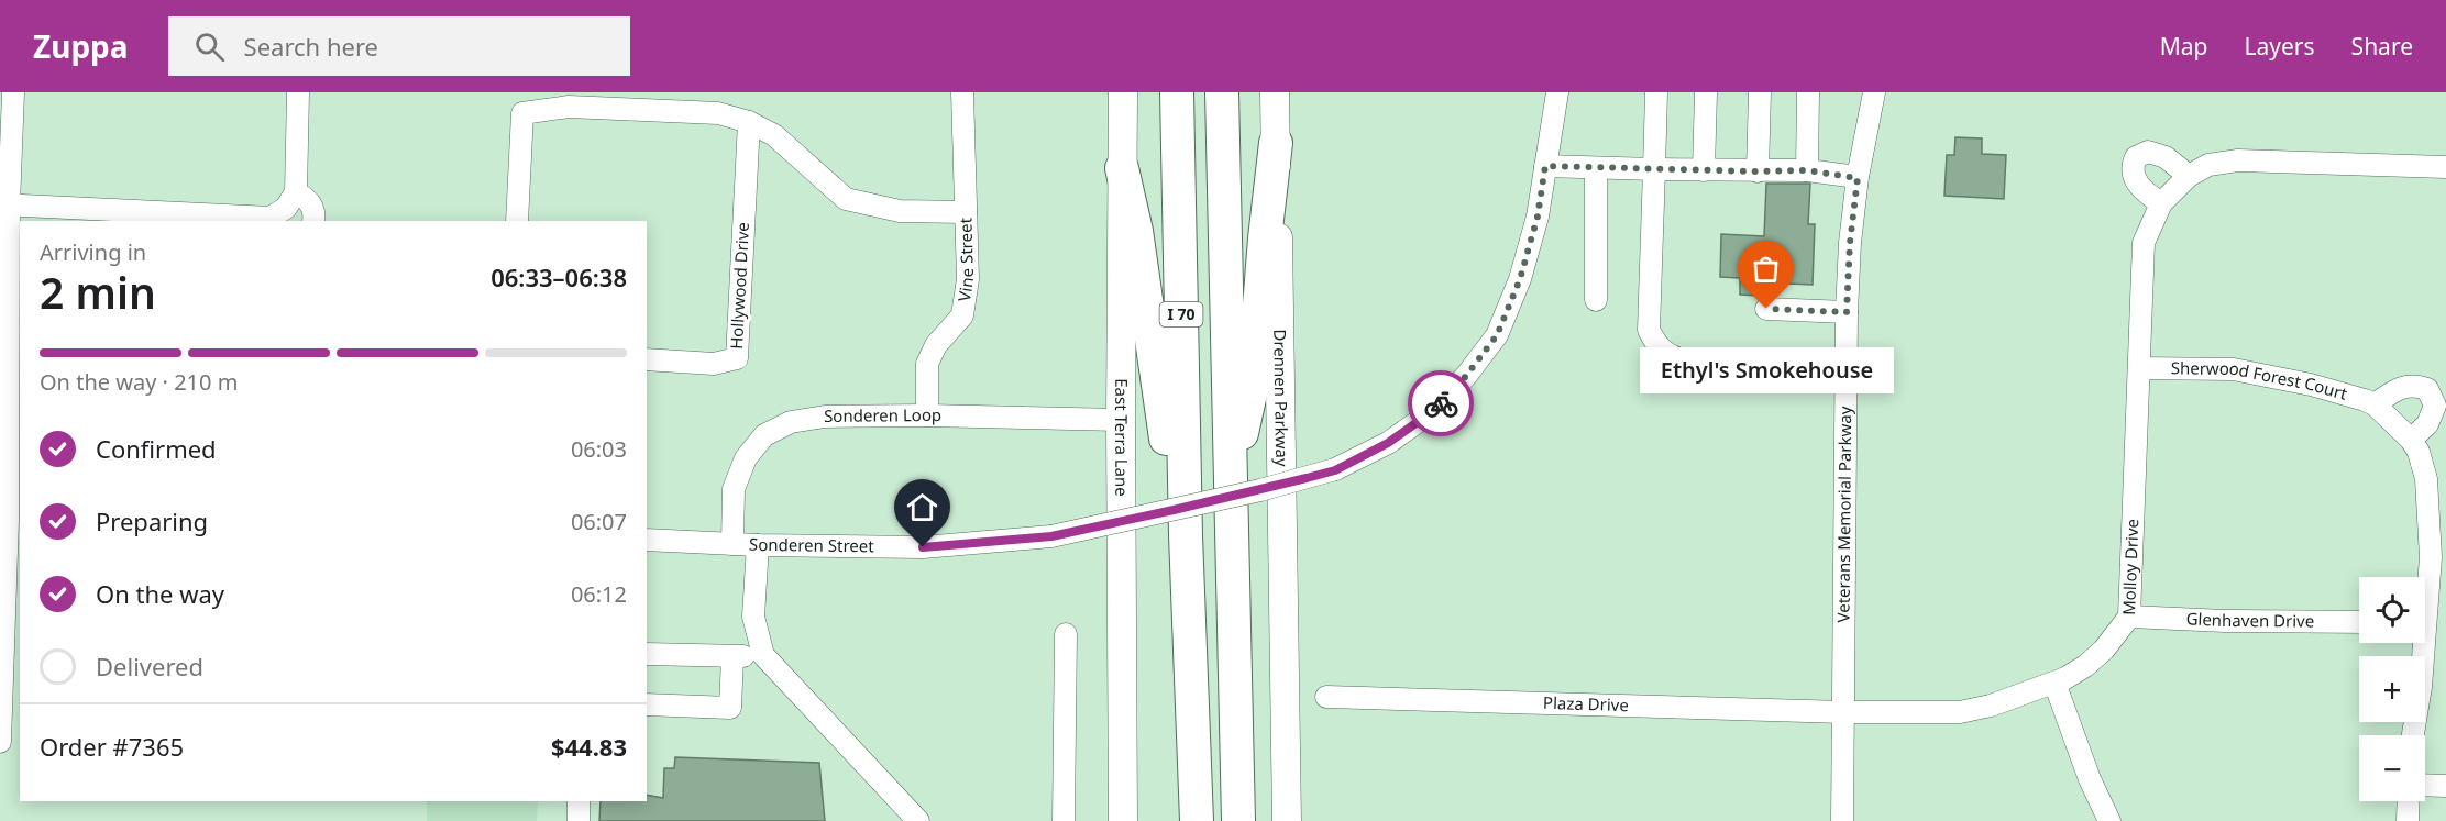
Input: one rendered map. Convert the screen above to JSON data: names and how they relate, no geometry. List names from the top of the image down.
{
  "streets": {
    "highway": ["I 70"],
    "main road": ["Drennen Parkway", "East Terra Lane"],
    "street": [
      "Vine Street",
      "Hollywood Drive",
      "Sherwood Forest Court",
      "Sonderen Loop",
      "Veterans Memorial Parkway",
      "Sonderen Street",
      "Molloy Drive",
      "Glenhaven Drive",
      "Plaza Drive"
    ]
  },
  "crossings": [
    ["Vine Street", "Sonderen Loop"],
    ["Sherwood Forest Court", "Molloy Drive"],
    ["Sonderen Loop", "East Terra Lane"],
    ["Sonderen Loop", "Sonderen Street"],
    ["Veterans Memorial Parkway", "Molloy Drive"],
    ["Veterans Memorial Parkway", "Plaza Drive"],
    ["Molloy Drive", "Glenhaven Drive"],
    ["Molloy Drive", "Plaza Drive"]
  ],
  "places": ["Ethyl's Smokehouse"],
  "page": {
    "header": "Zuppa",
    "search": "Search here",
    "nav": ["Map", "Layers", "Share"],
    "heading": ["2 min", "Arriving in", "06:33–06:38"],
    "panel": ["Order #7365", "$44.83"],
    "bar": "On the way · 210 m",
    "bubble": "Ethyl's Smokehouse",
    "list": [
      ["Confirmed", "06:03"],
      ["Preparing", "06:07"],
      ["On the way", "06:12"],
      "Delivered"
    ],
    "map_buttons": ["+", "−"]
  }
}
